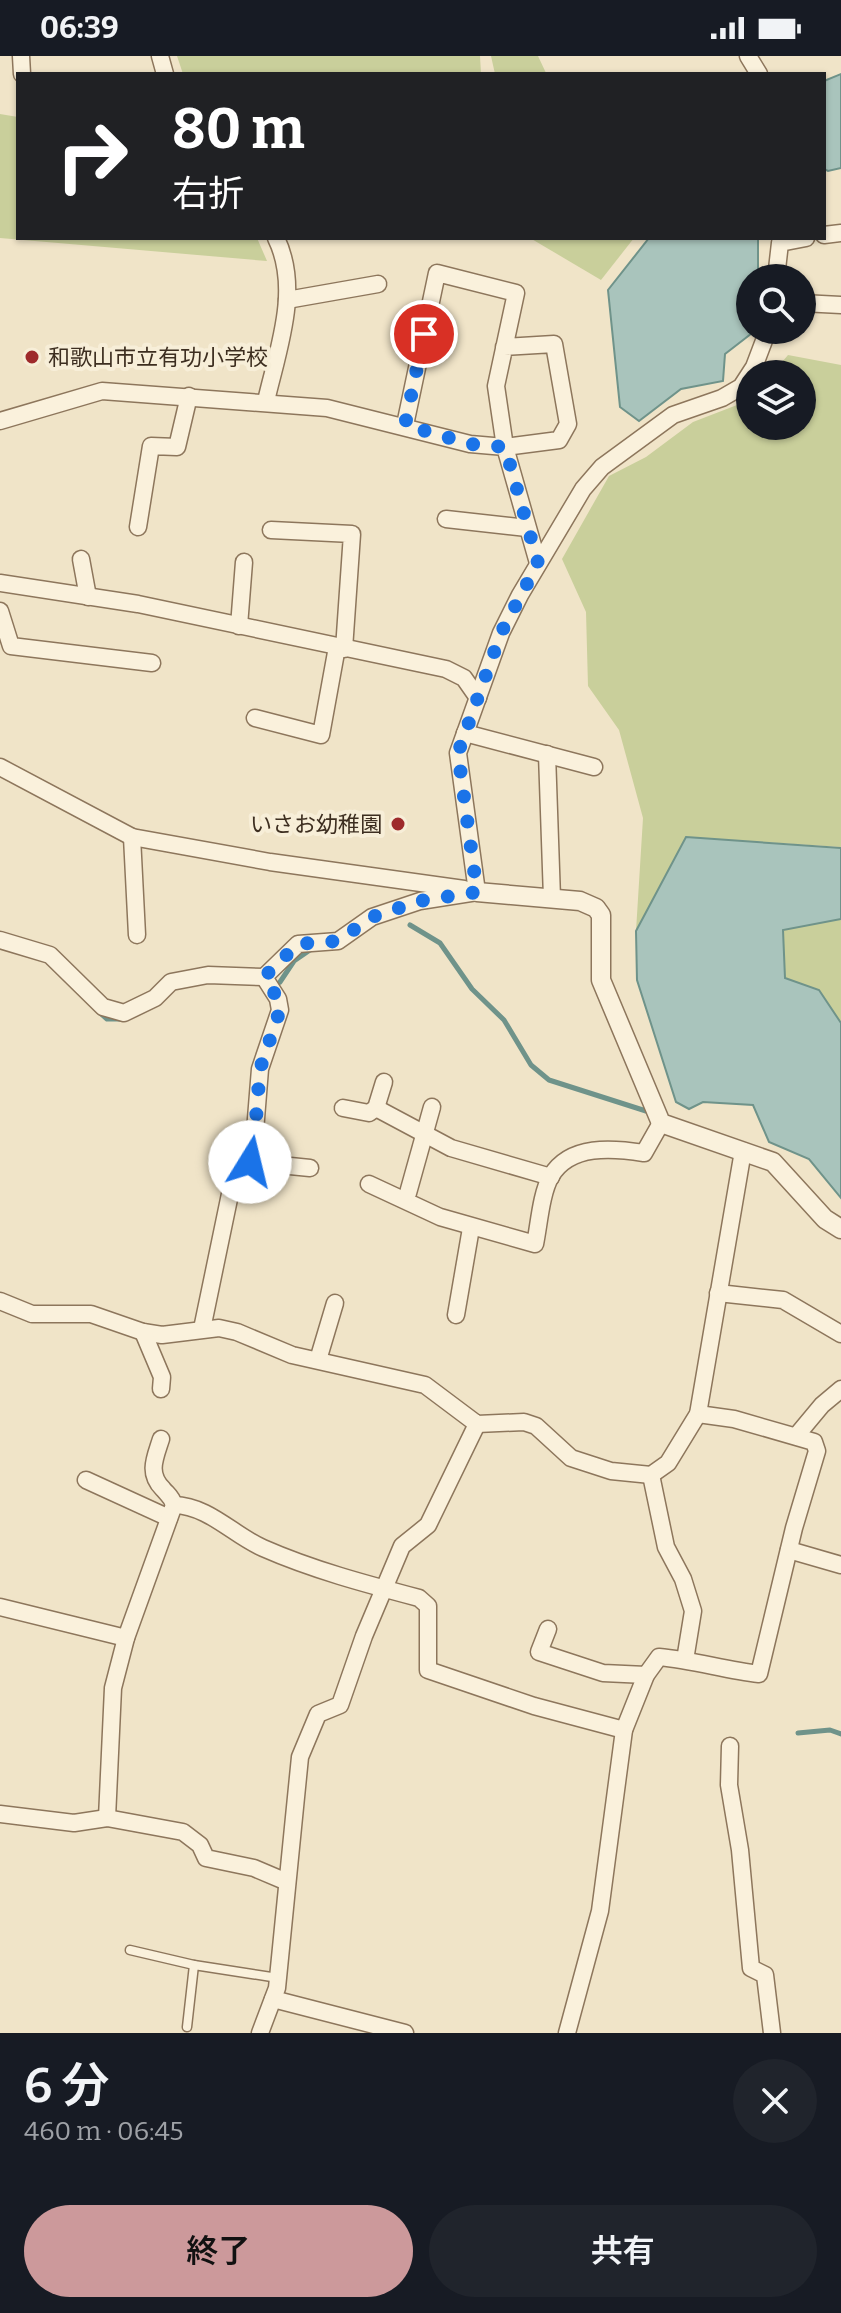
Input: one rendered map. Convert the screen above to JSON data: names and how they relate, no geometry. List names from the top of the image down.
{
  "places": ["和歌山市立有功小学校", "いさお幼稚園"],
  "page": {
    "status": "06:39",
    "turn": ["80 m", "右折"],
    "heading": ["6 分", "460 m · 06:45"],
    "buttons": ["終了", "共有"]
  }
}
